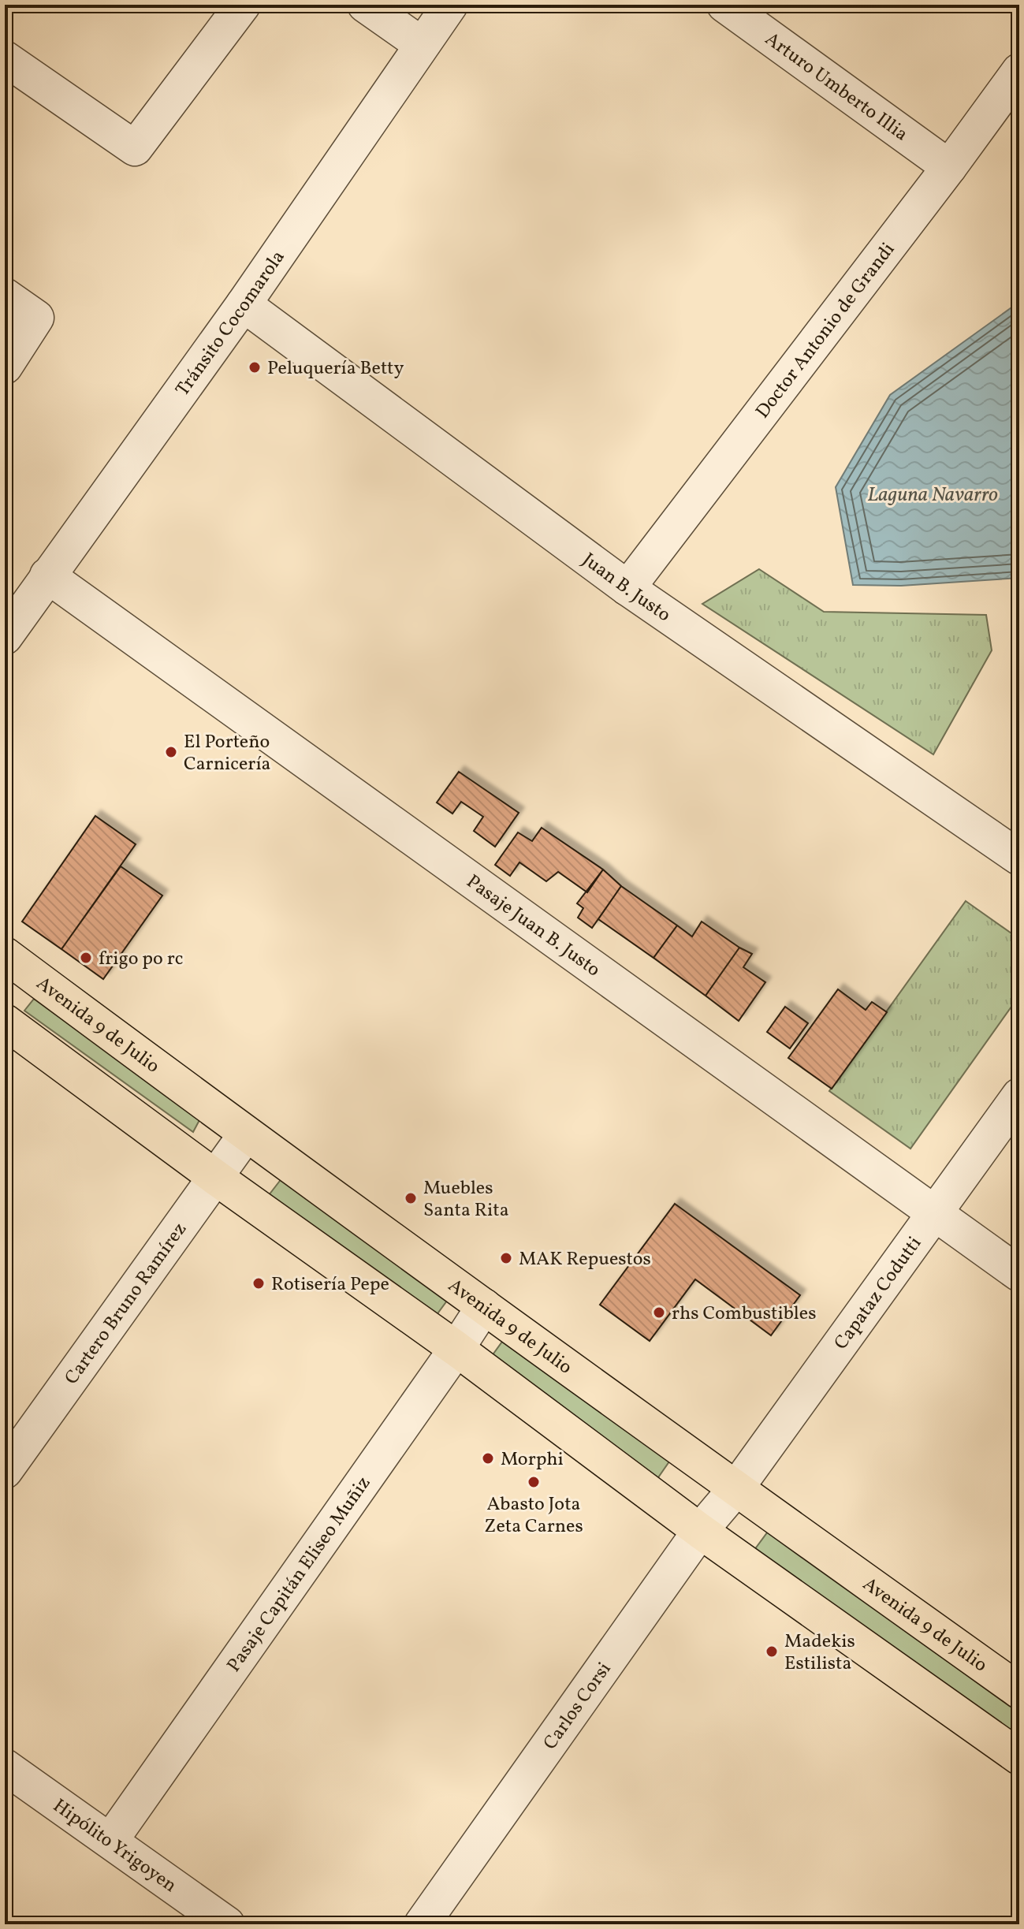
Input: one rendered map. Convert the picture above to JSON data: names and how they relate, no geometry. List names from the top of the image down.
{
  "streets": {
    "main road": ["Avenida 9 de Julio"],
    "street": [
      "Arturo Umberto Illia",
      "Tránsito Cocomarola",
      "Doctor Antonio de Grandi",
      "Juan B. Justo",
      "Pasaje Juan B. Justo",
      "Capataz Codutti",
      "Cartero Bruno Ramírez",
      "Pasaje Capitán Eliseo Muñiz",
      "Carlos Corsi",
      "Hipólito Yrigoyen"
    ]
  },
  "crossings": [
    ["Arturo Umberto Illia", "Doctor Antonio de Grandi"],
    ["Tránsito Cocomarola", "Juan B. Justo"],
    ["Tránsito Cocomarola", "Pasaje Juan B. Justo"],
    ["Doctor Antonio de Grandi", "Juan B. Justo"],
    ["Pasaje Juan B. Justo", "Capataz Codutti"],
    ["Avenida 9 de Julio", "Capataz Codutti"],
    ["Avenida 9 de Julio", "Cartero Bruno Ramírez"],
    ["Avenida 9 de Julio", "Pasaje Capitán Eliseo Muñiz"],
    ["Avenida 9 de Julio", "Carlos Corsi"],
    ["Capataz Codutti", "Carlos Corsi"],
    ["Pasaje Capitán Eliseo Muñiz", "Hipólito Yrigoyen"]
  ],
  "water": ["Laguna Navarro"],
  "places": [
    "Peluquería Betty",
    "El Porteño Carnicería",
    "frigo po rc",
    "Muebles Santa Rita",
    "MAK Repuestos",
    "Rotisería Pepe",
    "rhs Combustibles",
    "Morphi",
    "Abasto Jota Zeta Carnes",
    "Madekis Estilista"
  ]
}
